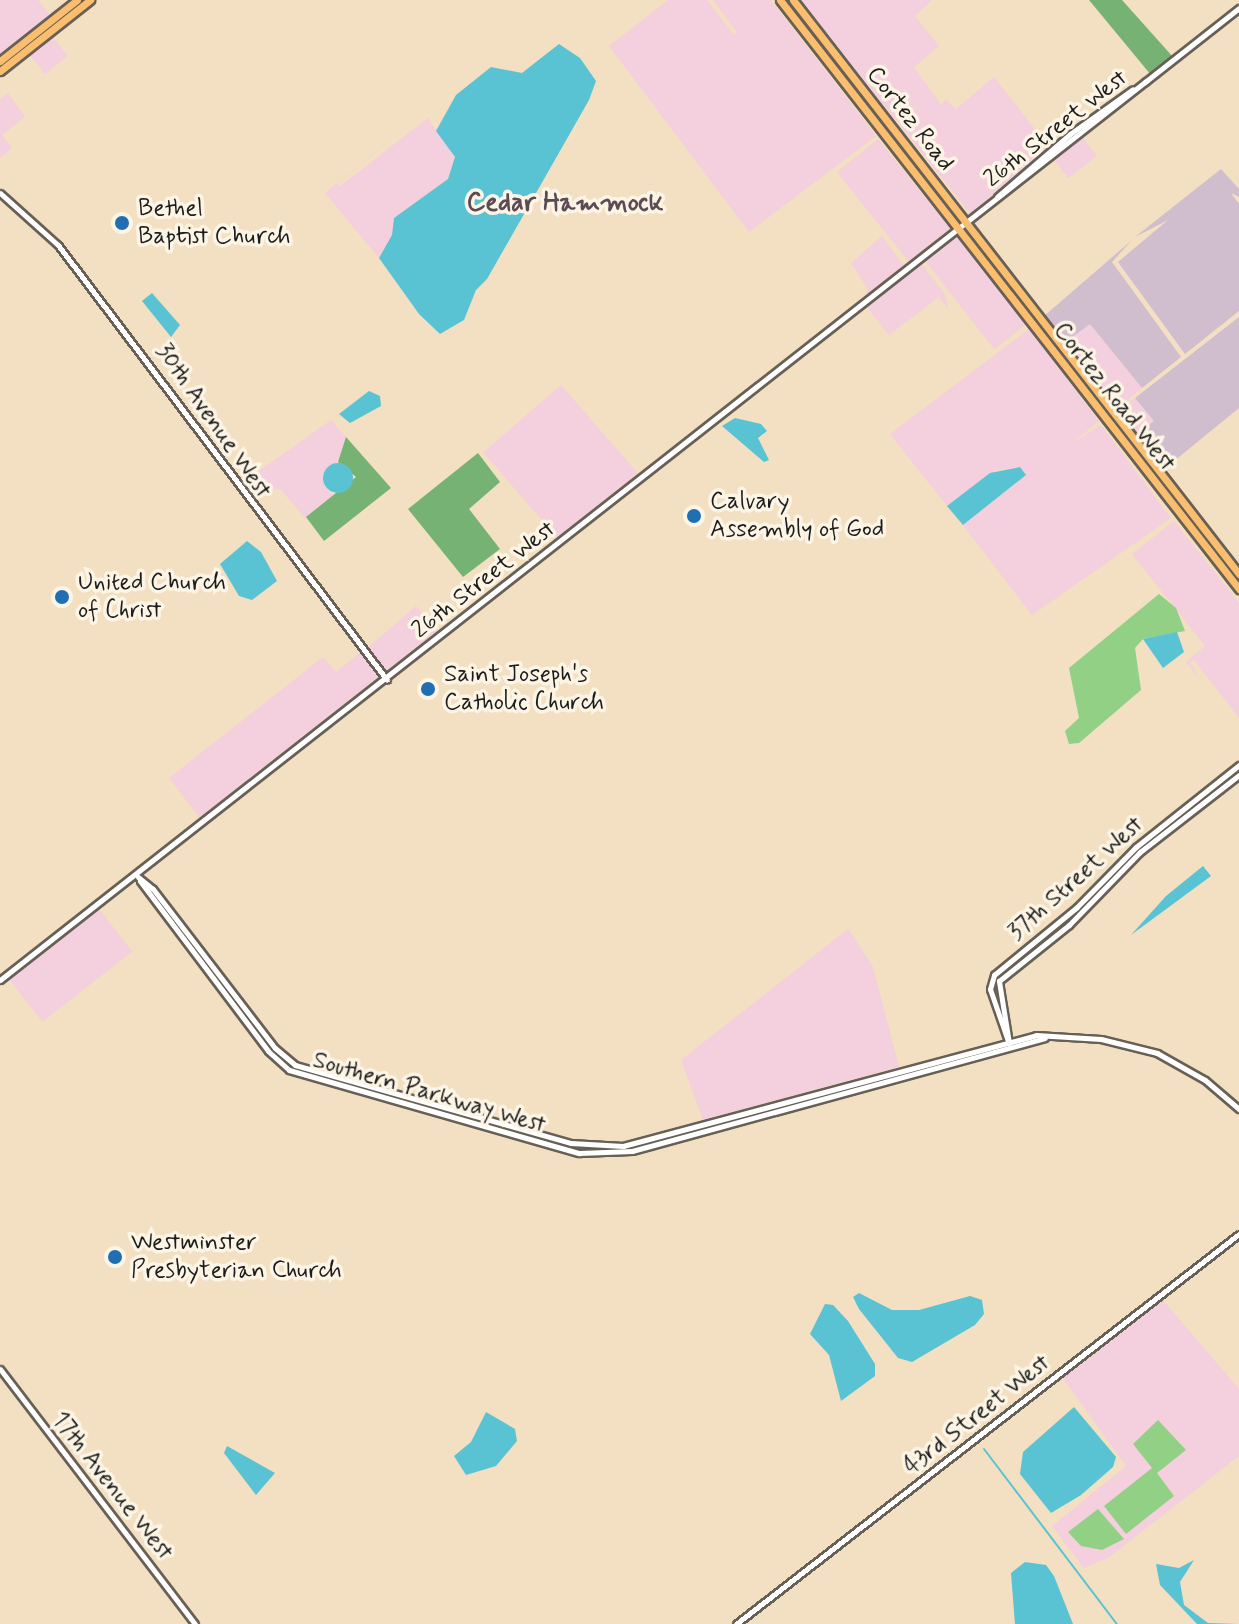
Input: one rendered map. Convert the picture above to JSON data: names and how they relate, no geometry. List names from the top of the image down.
{
  "streets": {
    "main road": ["Cortez Road", "Cortez Road West"],
    "street": [
      "26th Street West",
      "30th Avenue West",
      "37th Street West",
      "Southern Parkway West",
      "43rd Street West",
      "17th Avenue West"
    ]
  },
  "crossings": [
    ["Cortez Road", "26th Street West"],
    ["Cortez Road", "Cortez Road West"],
    ["26th Street West", "Cortez Road West"],
    ["26th Street West", "30th Avenue West"],
    ["26th Street West", "Southern Parkway West"],
    ["37th Street West", "Southern Parkway West"]
  ],
  "districts": ["Cedar Hammock"],
  "places": [
    "Bethel Baptist Church",
    "Calvary Assembly of God",
    "United Church of Christ",
    "Saint Joseph's Catholic Church",
    "Westminster Presbyterian Church"
  ]
}
